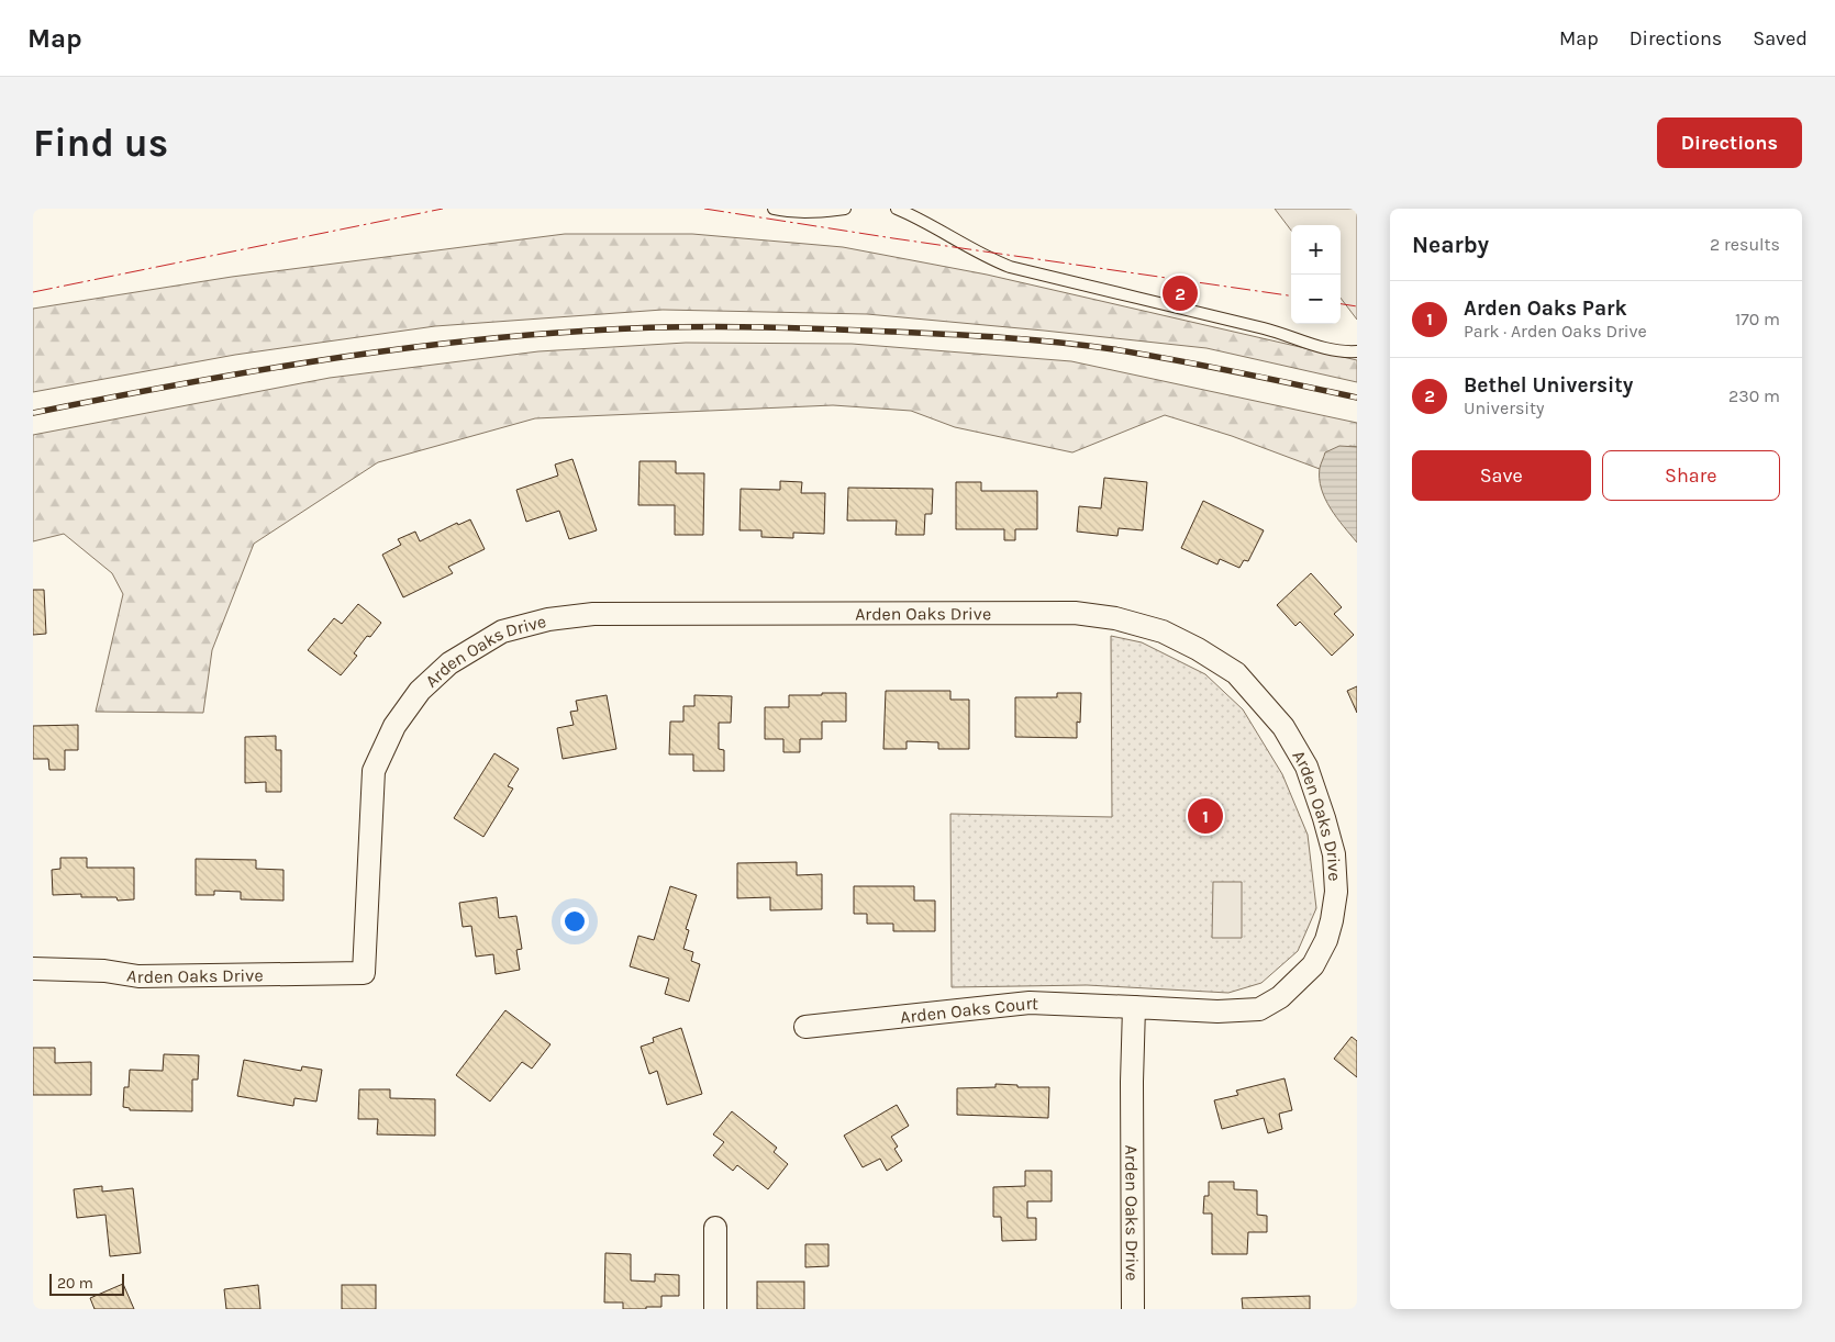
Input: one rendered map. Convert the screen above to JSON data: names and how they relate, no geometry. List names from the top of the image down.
{
  "streets": {
    "street": ["Arden Oaks Drive", "Arden Oaks Court"]
  },
  "crossings": [
    ["Arden Oaks Drive", "Arden Oaks Court"]
  ],
  "scale_bar": "20 m",
  "page": {
    "header": "Map",
    "nav": ["Map", "Directions", "Saved"],
    "buttons": [
      "Directions",
      ["Save", "Share"]
    ],
    "title": "Find us",
    "heading": ["Nearby", "2 results"],
    "map_buttons": ["+", "−"],
    "pins": ["2", "1"],
    "list": [
      {
        "mark": "1",
        "name": "Arden Oaks Park",
        "note": "Park · Arden Oaks Drive",
        "value": "170 m"
      },
      {
        "mark": "2",
        "name": "Bethel University",
        "note": "University",
        "value": "230 m"
      }
    ],
    "scale": "20 m"
  }
}
